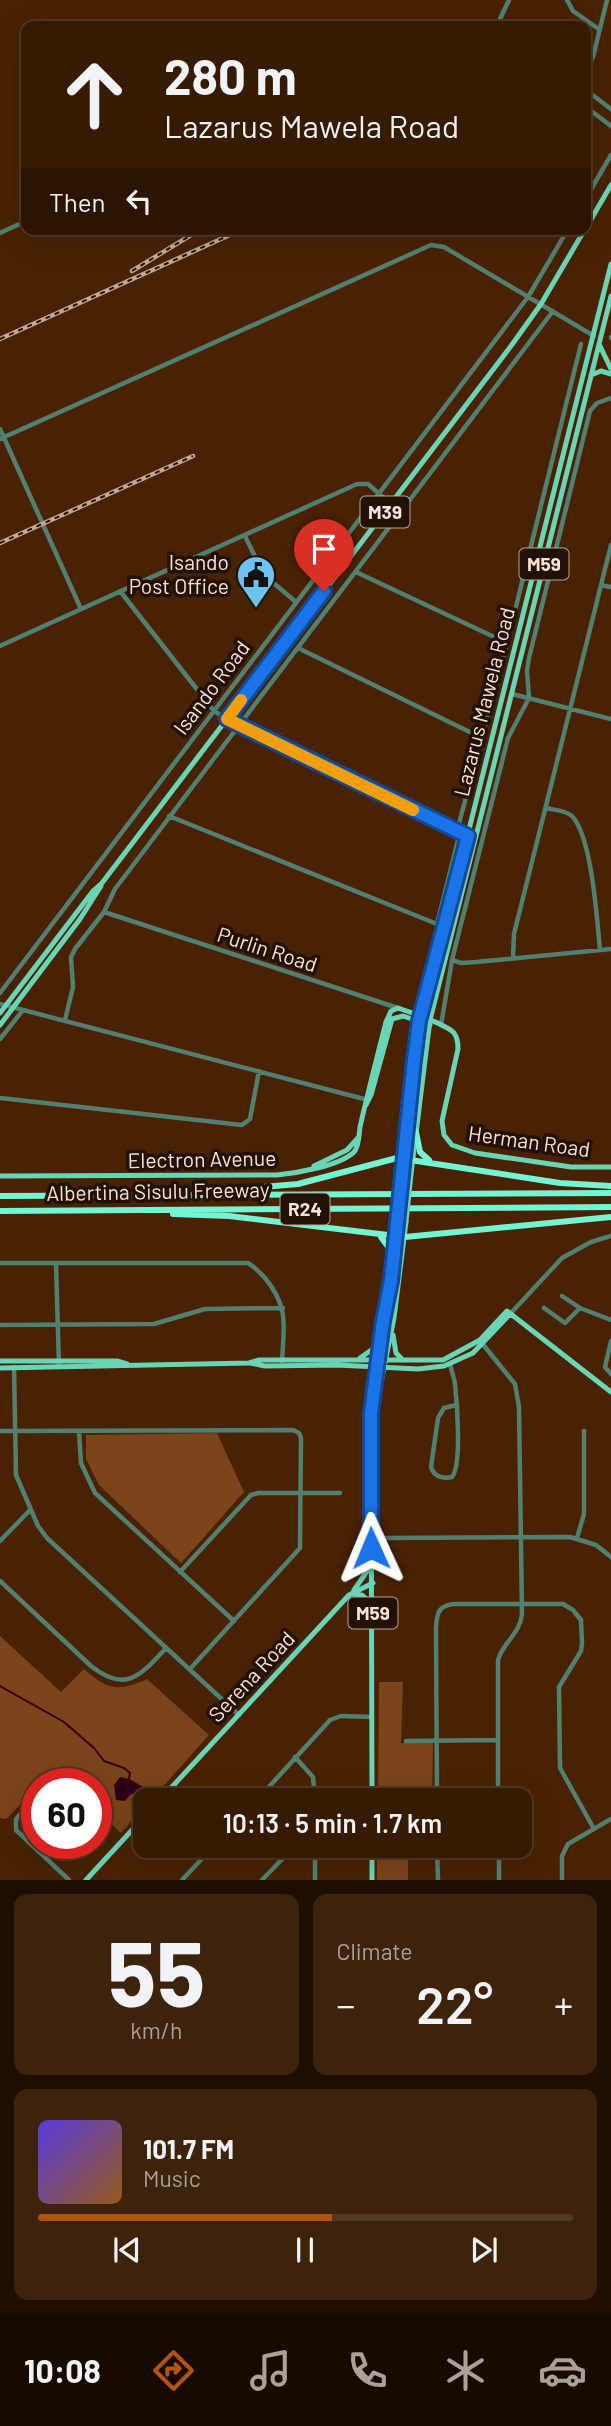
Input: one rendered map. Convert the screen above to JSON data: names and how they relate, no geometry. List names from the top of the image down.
{
  "streets": {
    "highway": ["Albertina Sisulu Freeway", "R24"],
    "main road": [
      "M39",
      "M59",
      "Isando Road",
      "Lazarus Mawela Road",
      "Purlin Road",
      "Herman Road",
      "Electron Avenue",
      "Serena Road"
    ]
  },
  "crossings": [
    ["M59", "Lazarus Mawela Road"],
    ["M59", "Serena Road"],
    ["Isando Road", "Purlin Road"],
    ["Lazarus Mawela Road", "Purlin Road"],
    ["Lazarus Mawela Road", "Electron Avenue"],
    ["Purlin Road", "Electron Avenue"]
  ],
  "places": {
    "public building": ["Isando Post Office"]
  },
  "page": {
    "turn": ["280 m", "Lazarus Mawela Road"],
    "then": "Then",
    "limit": "60",
    "trip": "10:13 · 5 min · 1.7 km",
    "tile": [
      ["55", "km/h"],
      "Climate"
    ],
    "heat": ["−", "22°", "+"],
    "song": ["101.7 FM", "Music"],
    "tabs": "10:08"
  }
}
